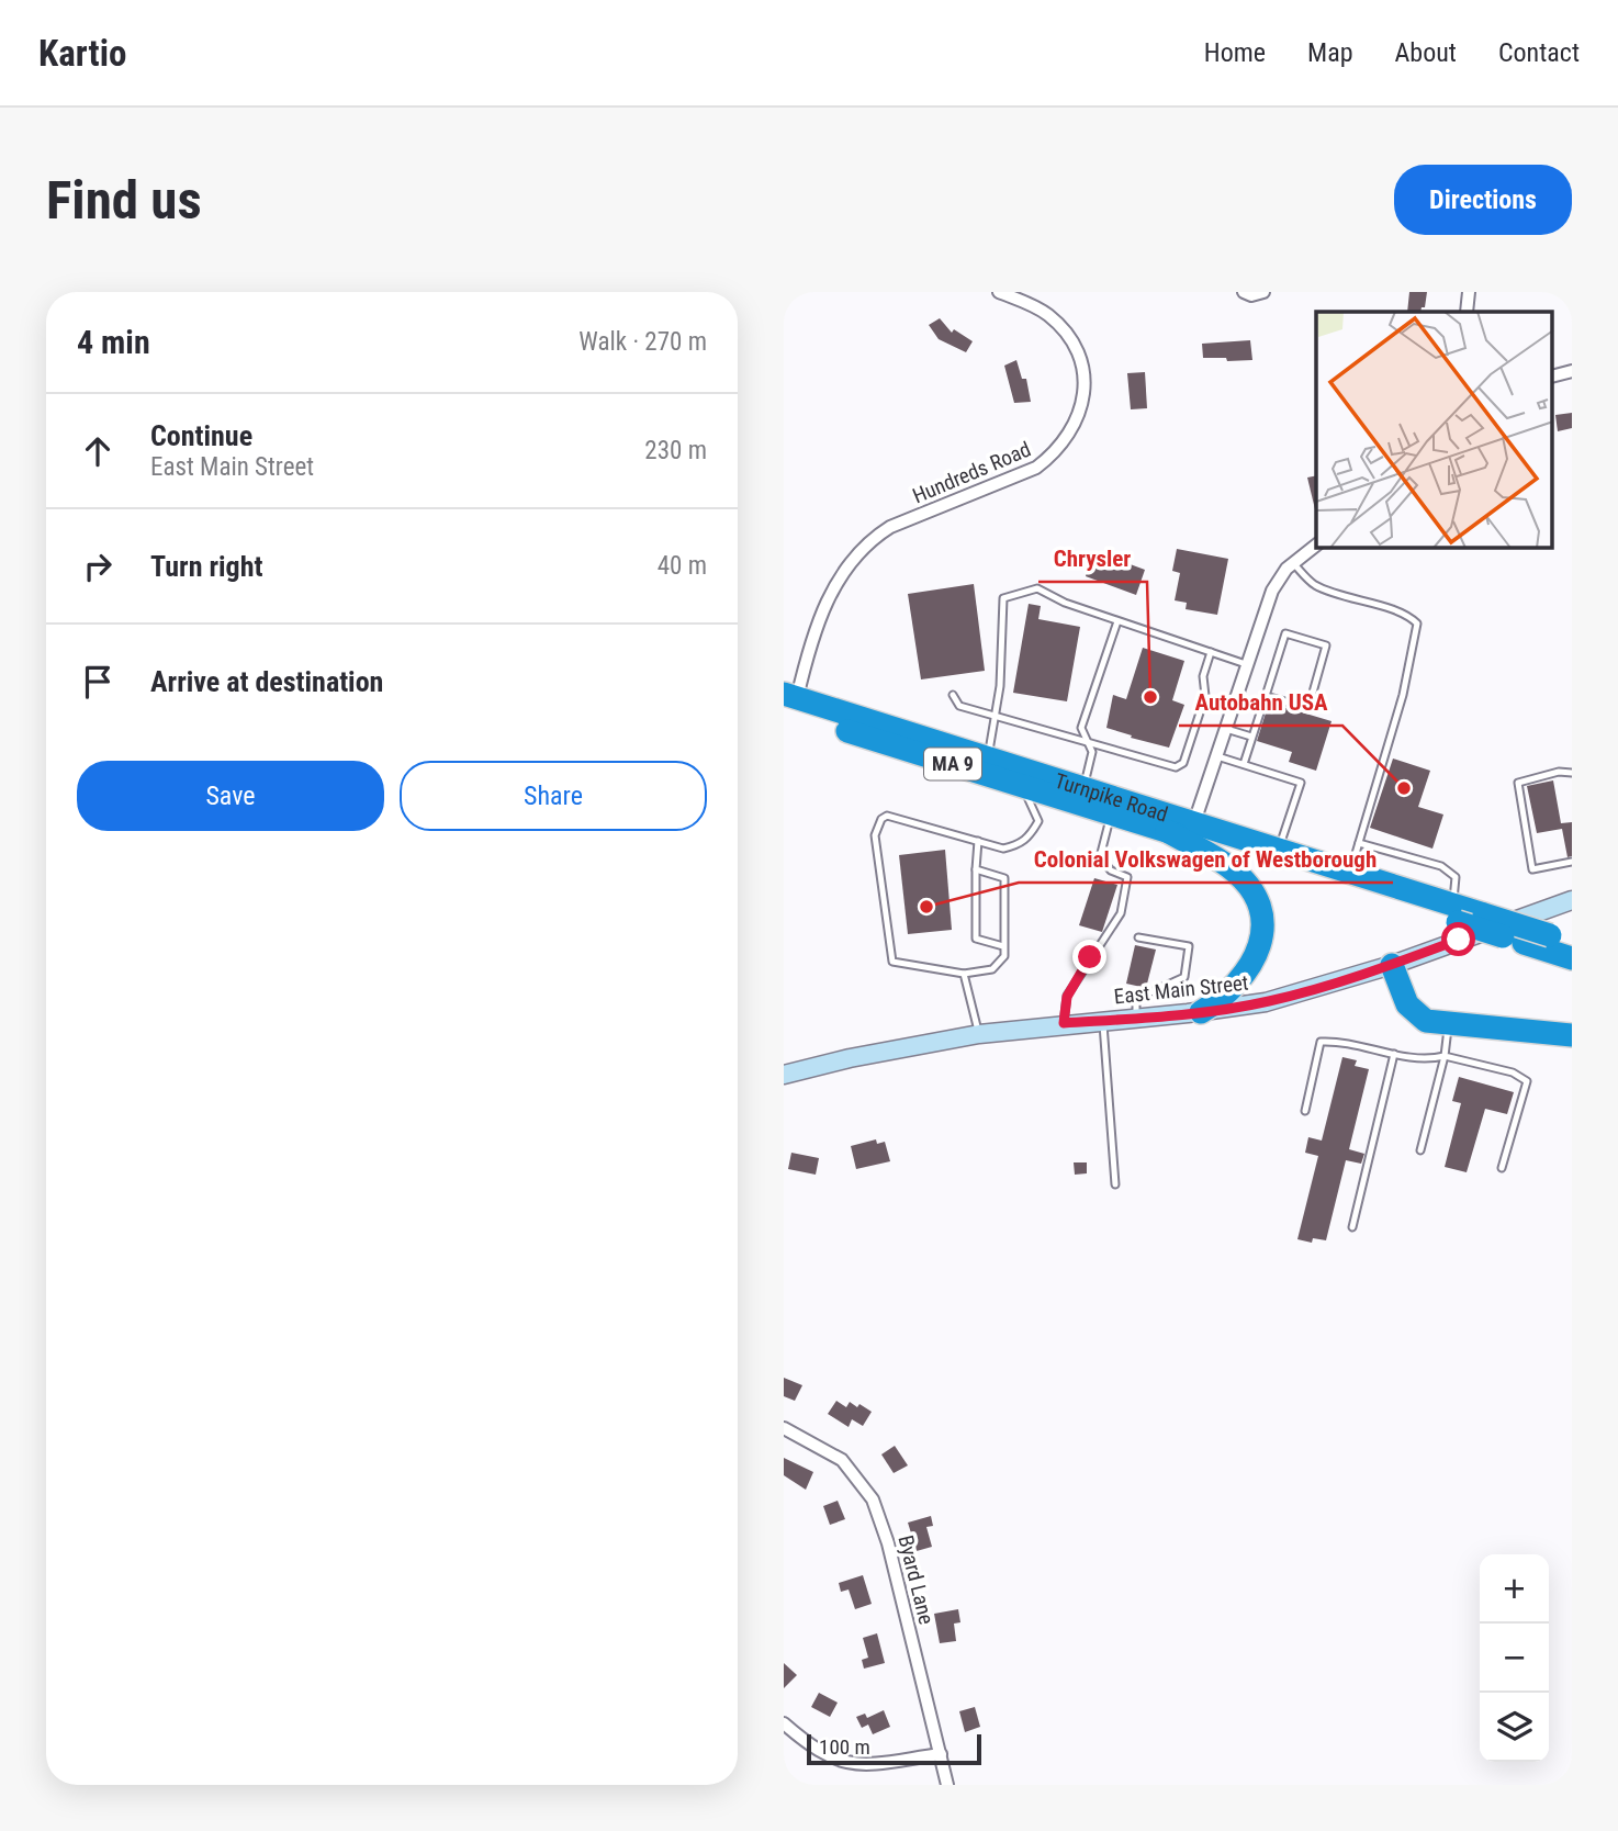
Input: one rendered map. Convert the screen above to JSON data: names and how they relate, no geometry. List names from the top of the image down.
{
  "streets": {
    "highway": ["MA 9", "Turnpike Road"],
    "main road": ["East Main Street"],
    "street": ["Hundreds Road", "Byard Lane"]
  },
  "crossings": [
    ["Hundreds Road", "Turnpike Road"]
  ],
  "places": ["Chrysler", "Autobahn USA", "Colonial Volkswagen of Westborough"],
  "scale_bar": "100 m",
  "page": {
    "header": "Kartio",
    "nav": [
      "Home",
      "Map",
      "About",
      "Contact"
    ],
    "buttons": [
      "Directions",
      ["Save", "Share"]
    ],
    "title": "Find us",
    "heading": ["4 min", "Walk · 270 m"],
    "list": [
      ["Continue", "East Main Street", "230 m"],
      ["Turn right", "40 m"],
      "Arrive at destination"
    ],
    "map_buttons": ["+", "−"],
    "scale": "100 m"
  }
}
